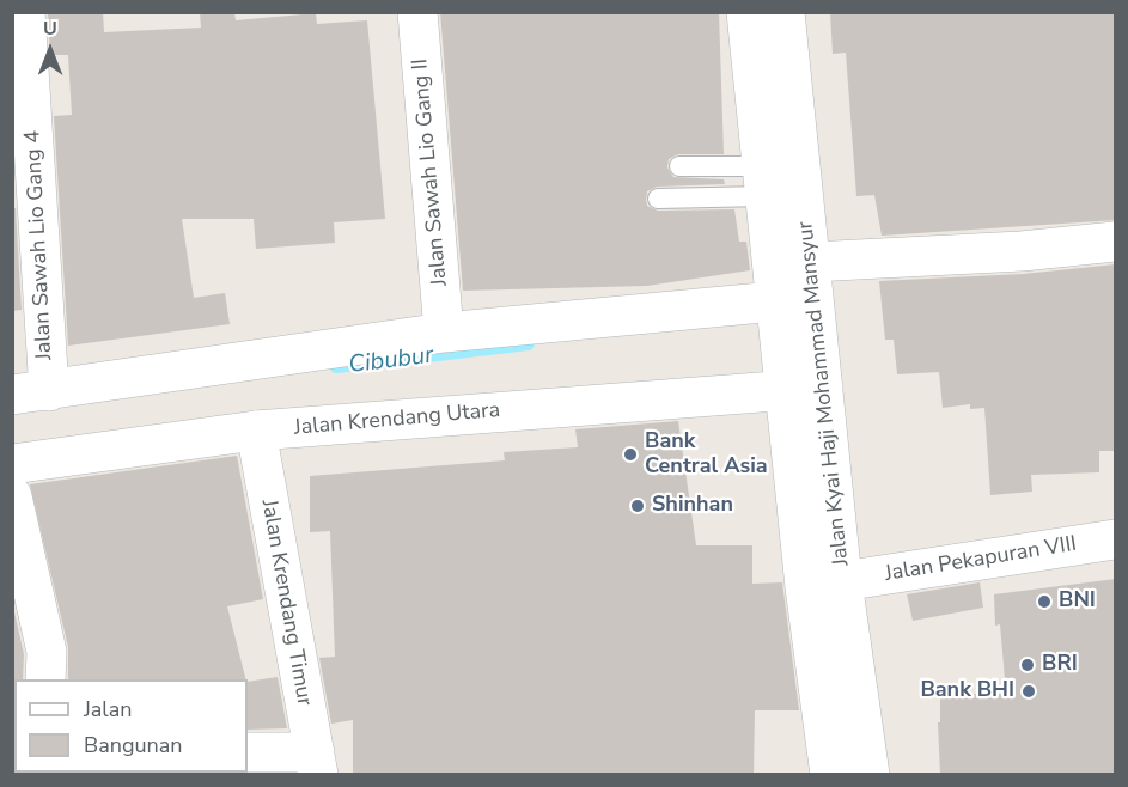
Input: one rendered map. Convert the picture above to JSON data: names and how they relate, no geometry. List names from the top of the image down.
{
  "streets": {
    "street": [
      "Jalan Sawah Lio Gang II",
      "Jalan Sawah Lio Gang 4",
      "Jalan Kyai Haji Mohammad Mansyur",
      "Jalan Krendang Utara",
      "Jalan Pekapuran VIII",
      "Jalan Krendang Timur"
    ]
  },
  "crossings": [
    ["Jalan Kyai Haji Mohammad Mansyur", "Jalan Krendang Utara"],
    ["Jalan Kyai Haji Mohammad Mansyur", "Jalan Pekapuran VIII"],
    ["Jalan Krendang Utara", "Jalan Krendang Timur"]
  ],
  "water": ["Cibubur"],
  "places": [
    "Bank Central Asia",
    "Shinhan",
    "BNI",
    "BRI",
    "Bank BHI"
  ],
  "legend": ["Jalan", "Bangunan"],
  "north": "top"
}
